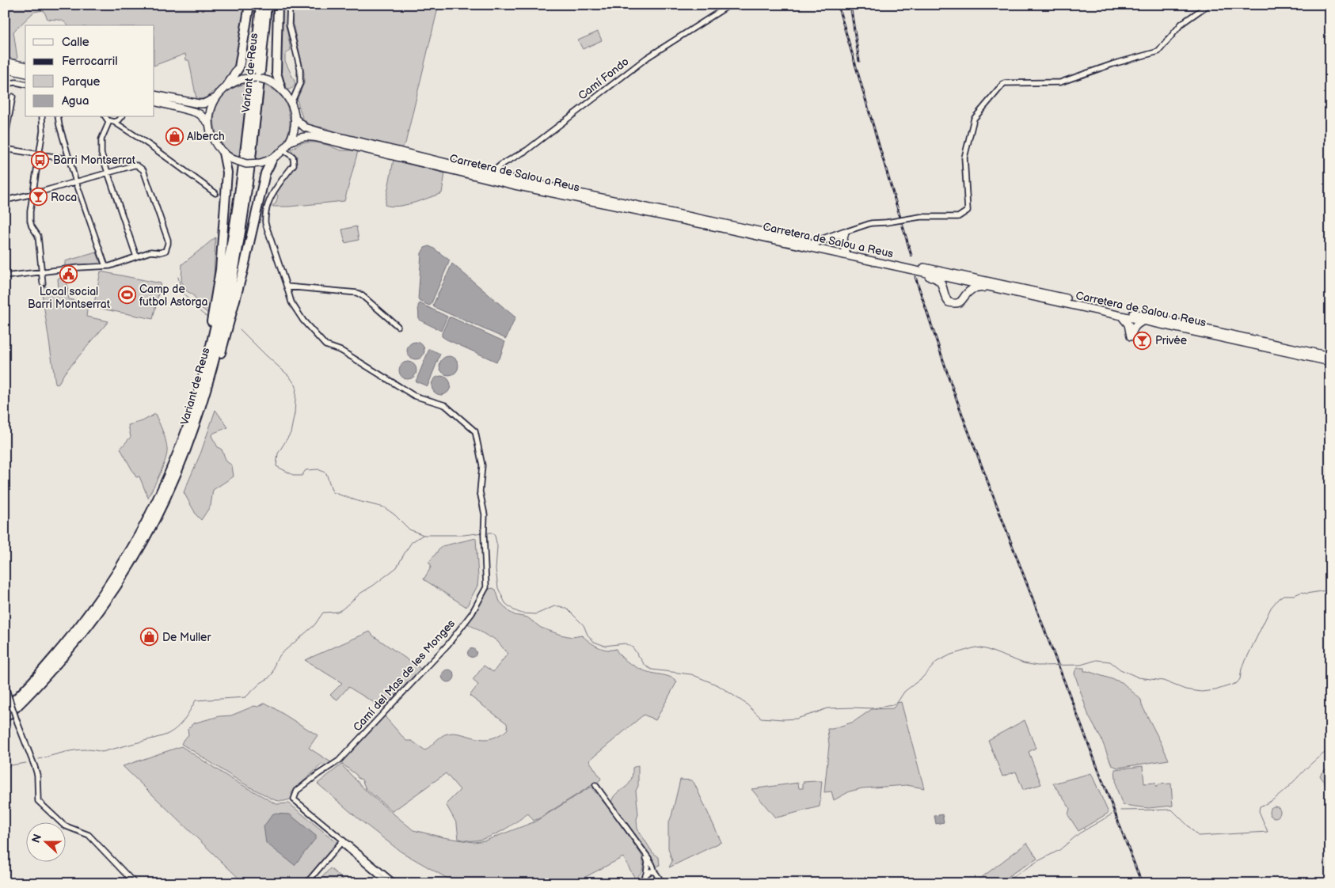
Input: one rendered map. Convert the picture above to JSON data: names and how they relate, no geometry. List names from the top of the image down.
{
  "streets": {
    "highway": ["Variant de Reus"],
    "main road": ["Carretera de Salou a Reus"],
    "street": ["Camí Fondo", "Camí del Mas de les Monges"]
  },
  "places": {
    "shop": ["Alberch", "De Muller"],
    "bus stop": ["Barri Montserrat"],
    "bar": ["Roca", "Privée"],
    "public building": ["Local social Barri Montserrat"],
    "sports": ["Camp de futbol Astorga"]
  },
  "legend": [
    "Calle",
    "Ferrocarril",
    "Parque",
    "Agua"
  ],
  "north": "left"
}
